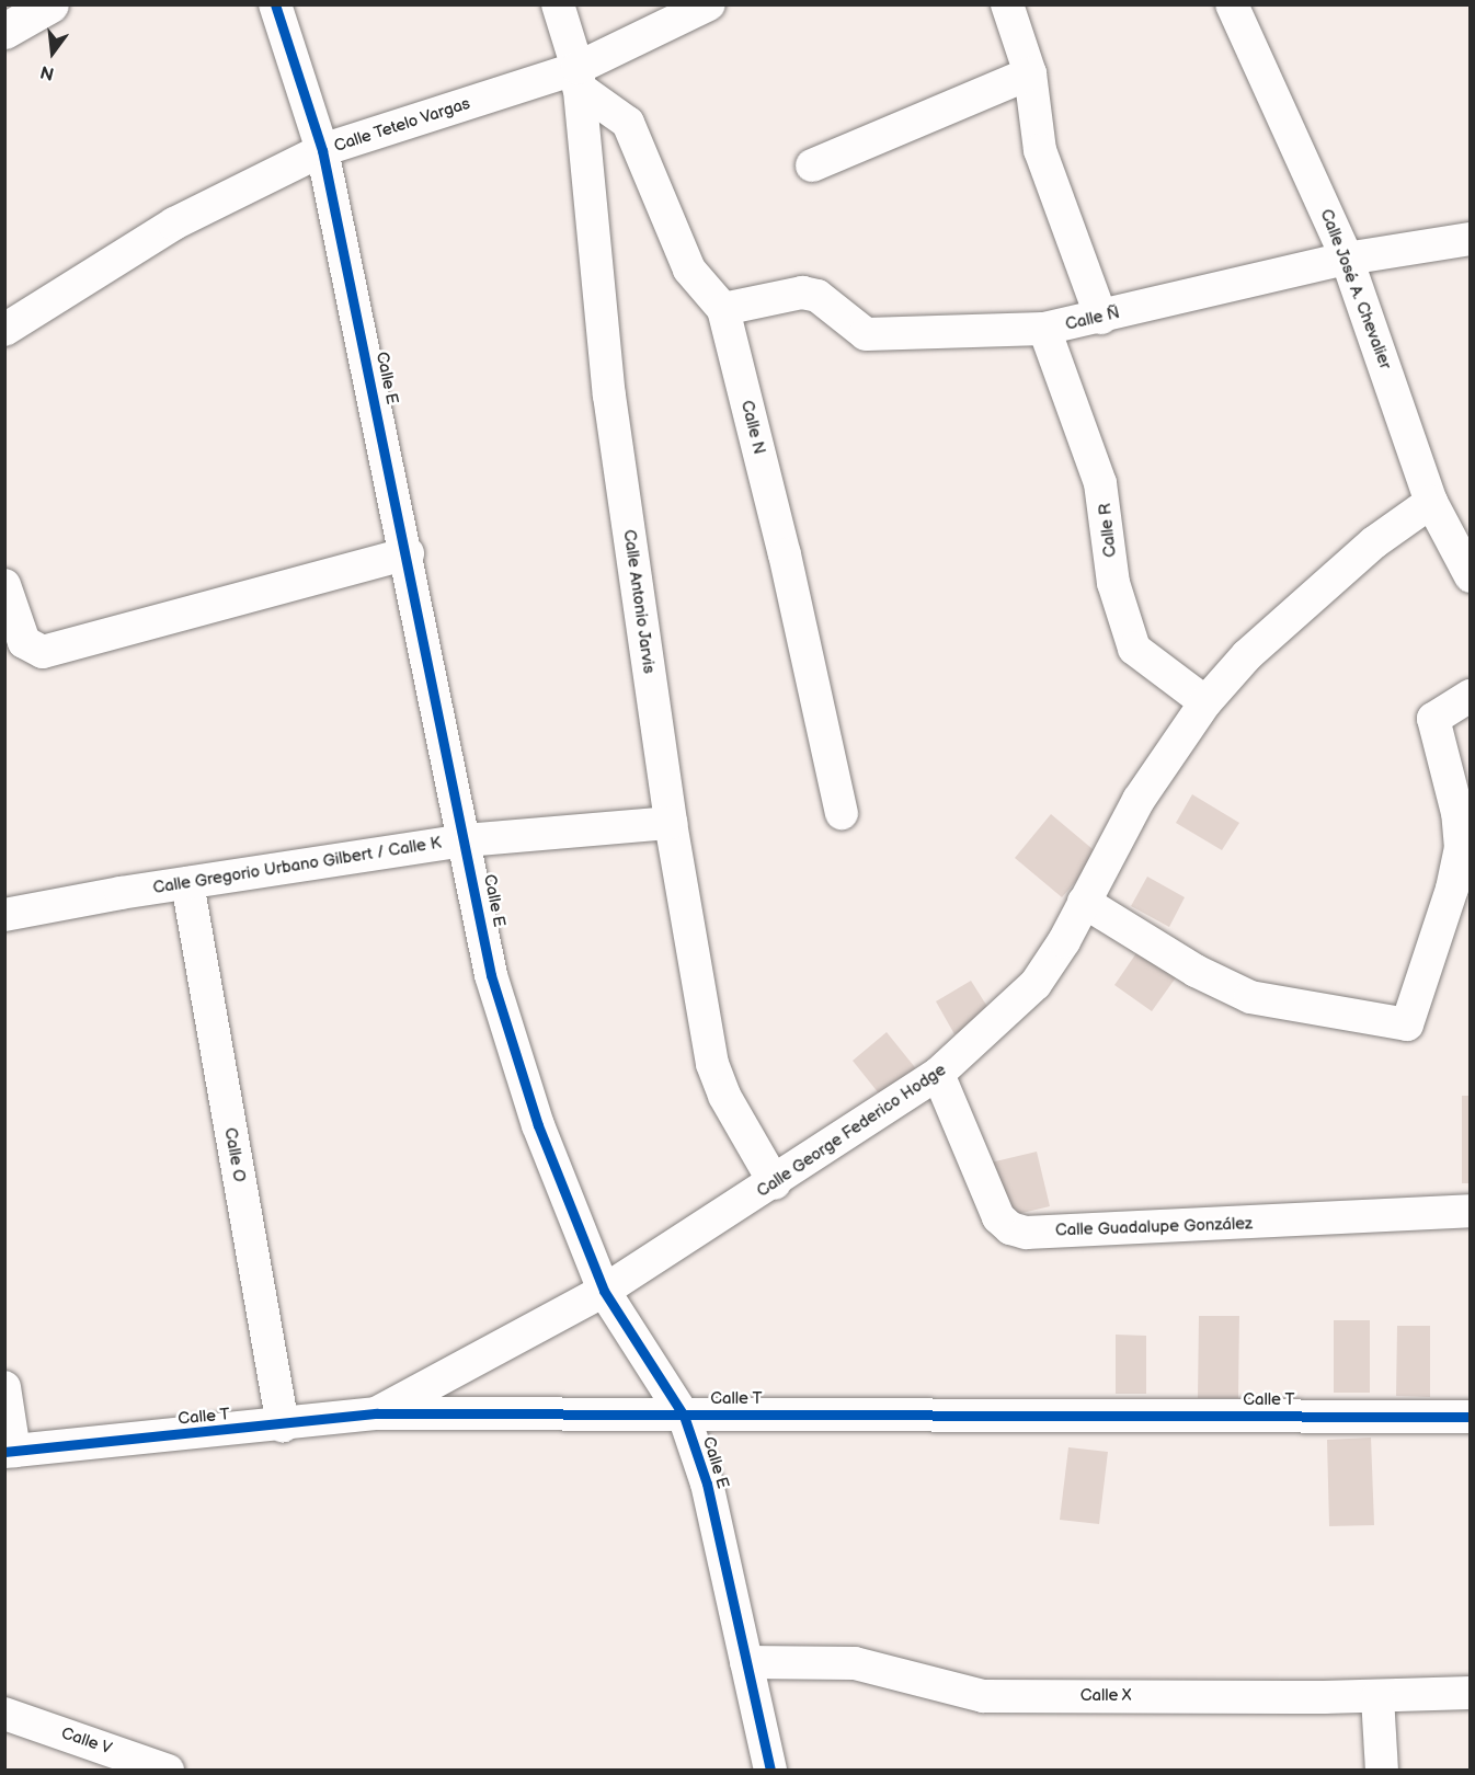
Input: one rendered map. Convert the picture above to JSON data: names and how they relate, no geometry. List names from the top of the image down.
{
  "streets": {
    "street": [
      "Calle Tetelo Vargas",
      "Calle José A. Chevalier",
      "Calle Ñ",
      "Calle E",
      "Calle N",
      "Calle R",
      "Calle Antonio Jarvis",
      "Calle Gregorio Urbano Gilbert / Calle K",
      "Calle George Federico Hodge",
      "Calle O",
      "Calle Guadalupe González",
      "Calle T",
      "Calle X",
      "Calle V"
    ]
  },
  "crossings": [
    ["Calle Tetelo Vargas", "Calle E"],
    ["Calle Tetelo Vargas", "Calle N"],
    ["Calle Tetelo Vargas", "Calle Antonio Jarvis"],
    ["Calle José A. Chevalier", "Calle Ñ"],
    ["Calle José A. Chevalier", "Calle George Federico Hodge"],
    ["Calle Ñ", "Calle N"],
    ["Calle Ñ", "Calle R"],
    ["Calle E", "Calle Gregorio Urbano Gilbert / Calle K"],
    ["Calle E", "Calle George Federico Hodge"],
    ["Calle E", "Calle T"],
    ["Calle E", "Calle X"],
    ["Calle N", "Calle Antonio Jarvis"],
    ["Calle R", "Calle George Federico Hodge"],
    ["Calle Antonio Jarvis", "Calle Gregorio Urbano Gilbert / Calle K"],
    ["Calle Antonio Jarvis", "Calle George Federico Hodge"],
    ["Calle Gregorio Urbano Gilbert / Calle K", "Calle O"],
    ["Calle George Federico Hodge", "Calle Guadalupe González"],
    ["Calle George Federico Hodge", "Calle T"],
    ["Calle O", "Calle T"]
  ],
  "north": "bottom"
}
